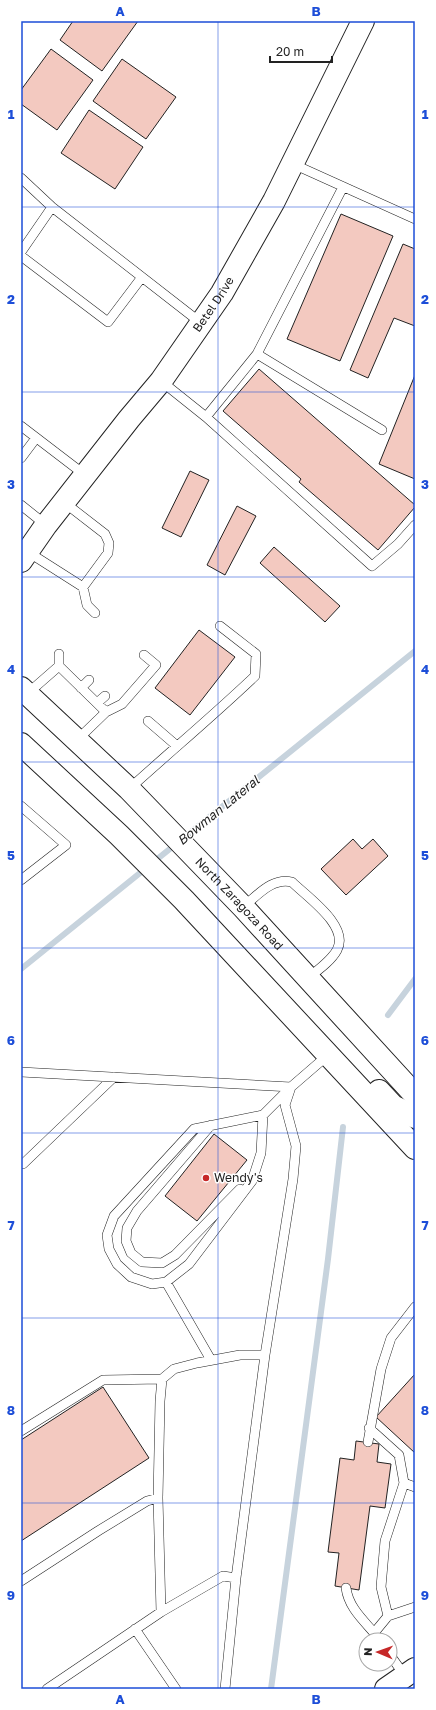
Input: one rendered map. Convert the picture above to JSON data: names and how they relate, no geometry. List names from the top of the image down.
{
  "streets": {
    "main road": ["Betel Drive", "North Zaragoza Road"]
  },
  "water": ["Bowman Lateral"],
  "places": ["Wendy's"],
  "scale_bar": "20 m",
  "north": "left",
  "grid": {
    "columns": ["A", "B"],
    "rows": [
      "1",
      "2",
      "3",
      "4",
      "5",
      "6",
      "7",
      "8",
      "9"
    ]
  }
}
